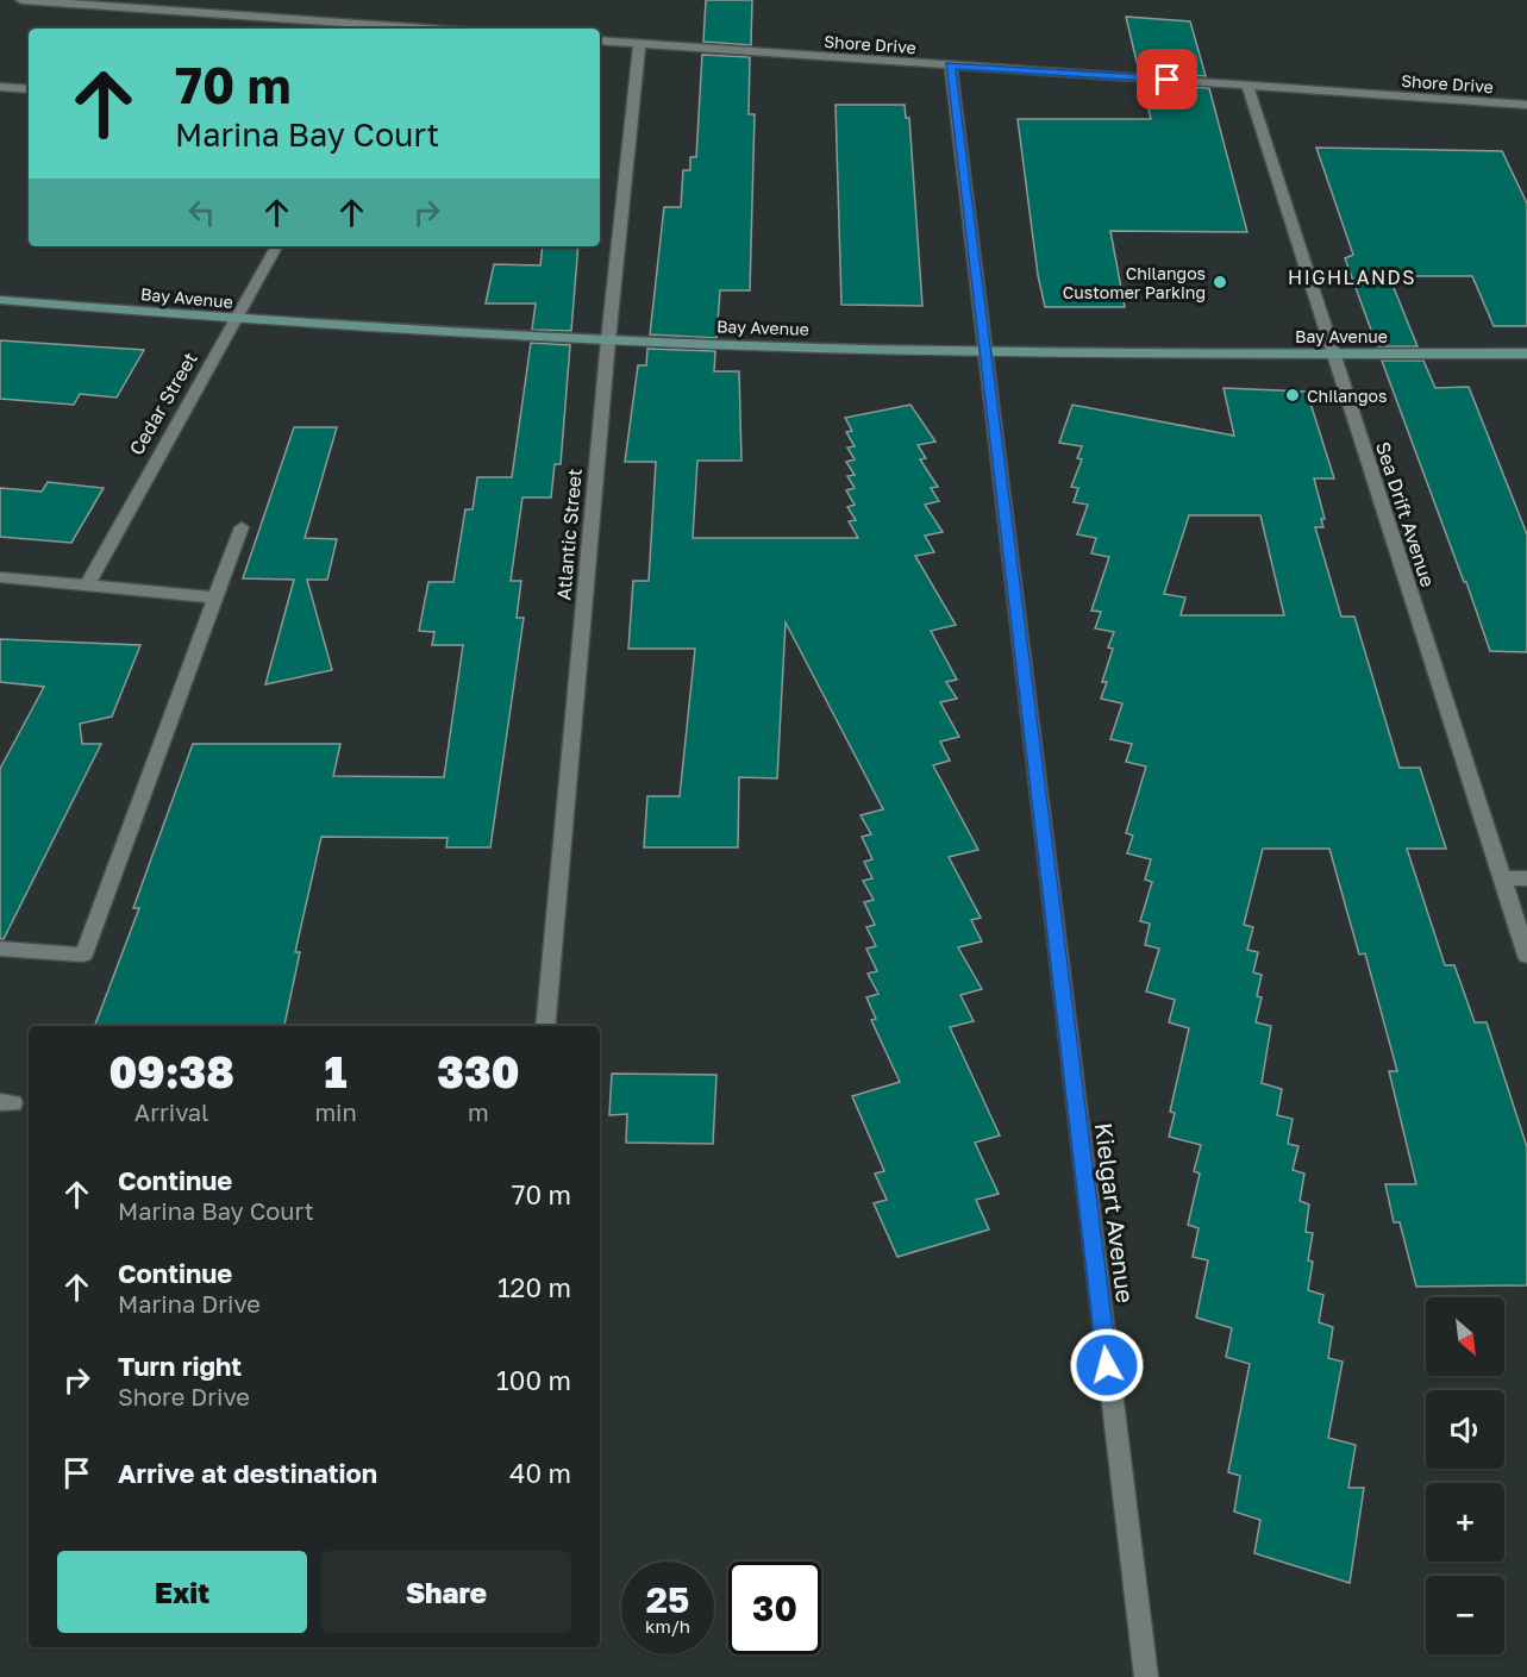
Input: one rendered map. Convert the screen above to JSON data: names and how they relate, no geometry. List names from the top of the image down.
{
  "streets": {
    "street": [
      "Shore Drive",
      "Bay Avenue",
      "Cedar Street",
      "Sea Drift Avenue",
      "Atlantic Street",
      "Kielgart Avenue"
    ]
  },
  "crossings": [
    ["Shore Drive", "Sea Drift Avenue"],
    ["Shore Drive", "Atlantic Street"],
    ["Shore Drive", "Kielgart Avenue"],
    ["Bay Avenue", "Cedar Street"],
    ["Bay Avenue", "Sea Drift Avenue"],
    ["Bay Avenue", "Atlantic Street"],
    ["Bay Avenue", "Kielgart Avenue"]
  ],
  "districts": ["HIGHLANDS"],
  "places": ["Chilangos Customer Parking", "Chilangos"],
  "north": "bottom right",
  "page": {
    "turn": ["70 m", "Marina Bay Court"],
    "eta": [
      "09:38",
      "Arrival",
      "1",
      "min",
      "330",
      "m"
    ],
    "list": [
      {
        "name": "Continue",
        "note": "Marina Bay Court",
        "value": "70 m"
      },
      {
        "name": "Continue",
        "note": "Marina Drive",
        "value": "120 m"
      },
      {
        "name": "Turn right",
        "note": "Shore Drive",
        "value": "100 m"
      },
      {
        "name": "Arrive at destination",
        "value": "40 m"
      }
    ],
    "map_buttons": ["+", "−"],
    "buttons": ["Exit", "Share"],
    "speed": "25 km/h",
    "limit": "30"
  }
}
